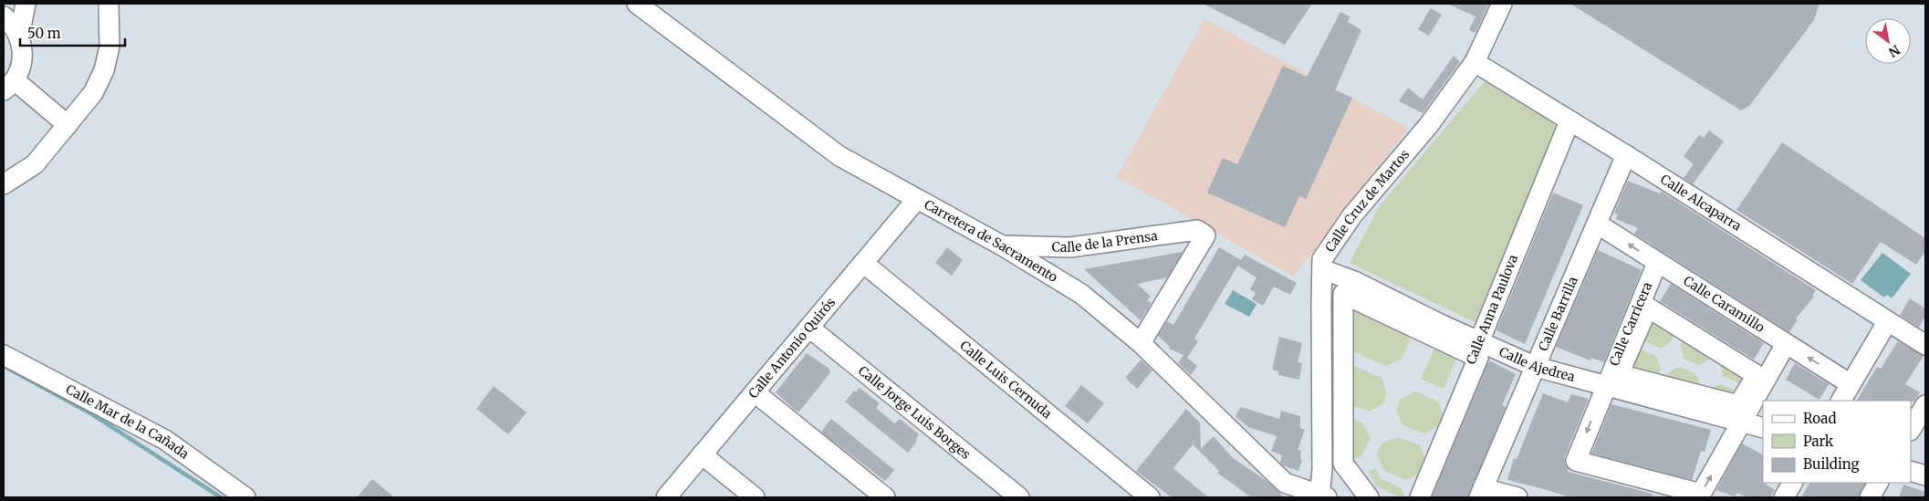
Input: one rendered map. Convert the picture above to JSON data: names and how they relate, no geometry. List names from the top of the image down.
{
  "streets": {
    "street": [
      "Calle Cruz de Martos",
      "Calle Alcaparra",
      "Carretera de Sacramento",
      "Calle de la Prensa",
      "Calle Caramillo",
      "Calle Anna Paulova",
      "Calle Barrilla",
      "Calle Carricera",
      "Calle Antonio Quirós",
      "Calle Ajedrea",
      "Calle Luis Cernuda",
      "Calle Jorge Luis Borges",
      "Calle Mar de la Cañada"
    ]
  },
  "crossings": [
    ["Calle Cruz de Martos", "Calle Alcaparra"],
    ["Calle Cruz de Martos", "Carretera de Sacramento"],
    ["Calle Cruz de Martos", "Calle Ajedrea"],
    ["Calle Alcaparra", "Calle Anna Paulova"],
    ["Calle Alcaparra", "Calle Barrilla"],
    ["Carretera de Sacramento", "Calle de la Prensa"],
    ["Carretera de Sacramento", "Calle Antonio Quirós"],
    ["Calle Caramillo", "Calle Barrilla"],
    ["Calle Caramillo", "Calle Carricera"],
    ["Calle Anna Paulova", "Calle Ajedrea"],
    ["Calle Barrilla", "Calle Ajedrea"],
    ["Calle Carricera", "Calle Ajedrea"],
    ["Calle Antonio Quirós", "Calle Luis Cernuda"],
    ["Calle Antonio Quirós", "Calle Jorge Luis Borges"]
  ],
  "one_way": ["Calle Caramillo"],
  "legend": ["Road", "Park", "Building"],
  "scale_bar": "50 m",
  "north": "bottom right"
}
